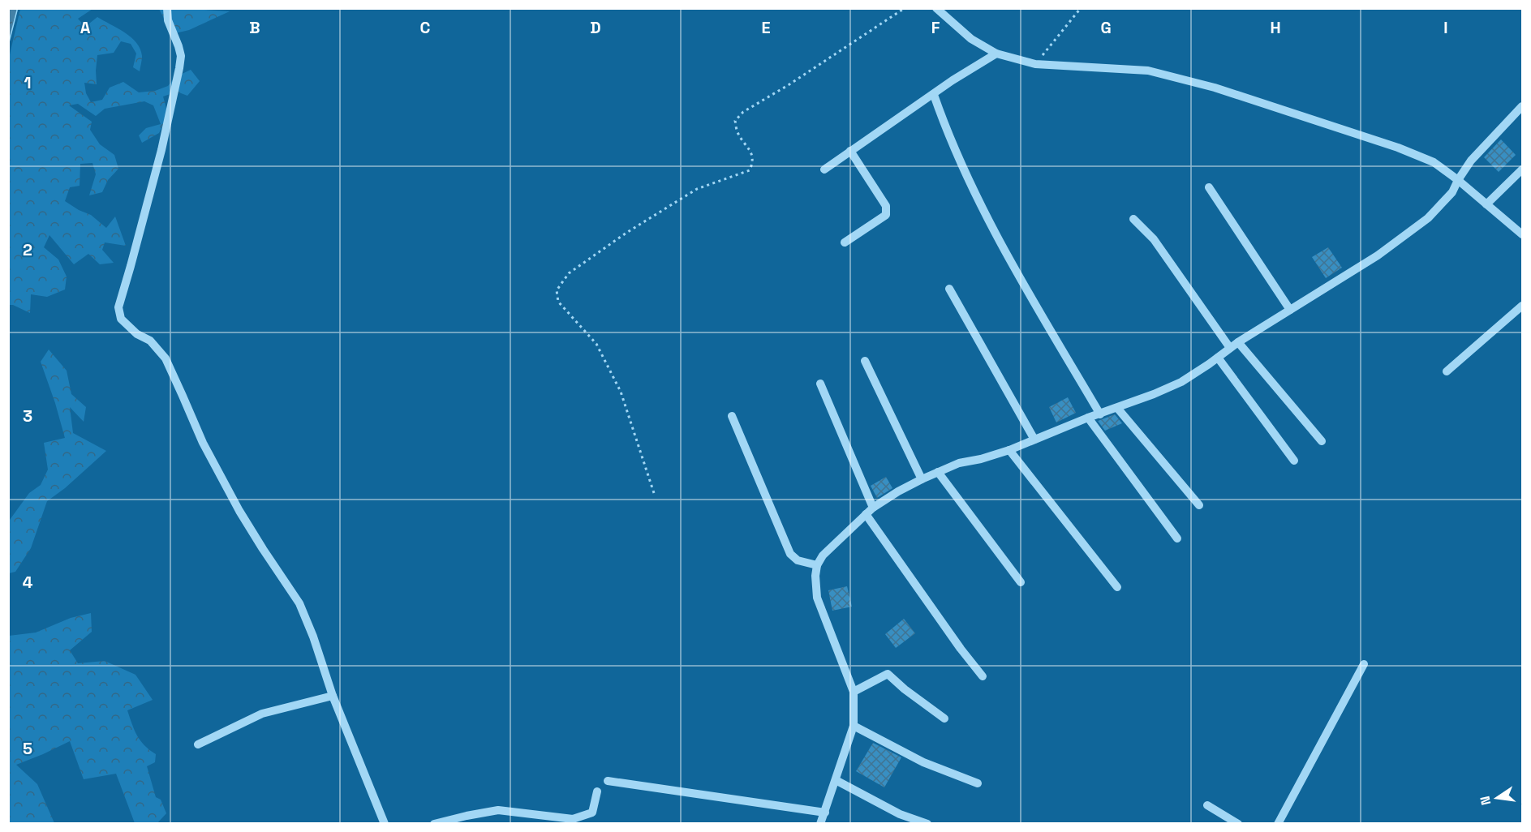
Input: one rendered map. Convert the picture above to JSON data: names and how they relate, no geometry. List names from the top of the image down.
{
  "north": "left",
  "grid": {
    "columns": [
      "A",
      "B",
      "C",
      "D",
      "E",
      "F",
      "G",
      "H",
      "I"
    ],
    "rows": [
      "1",
      "2",
      "3",
      "4",
      "5"
    ]
  }
}
